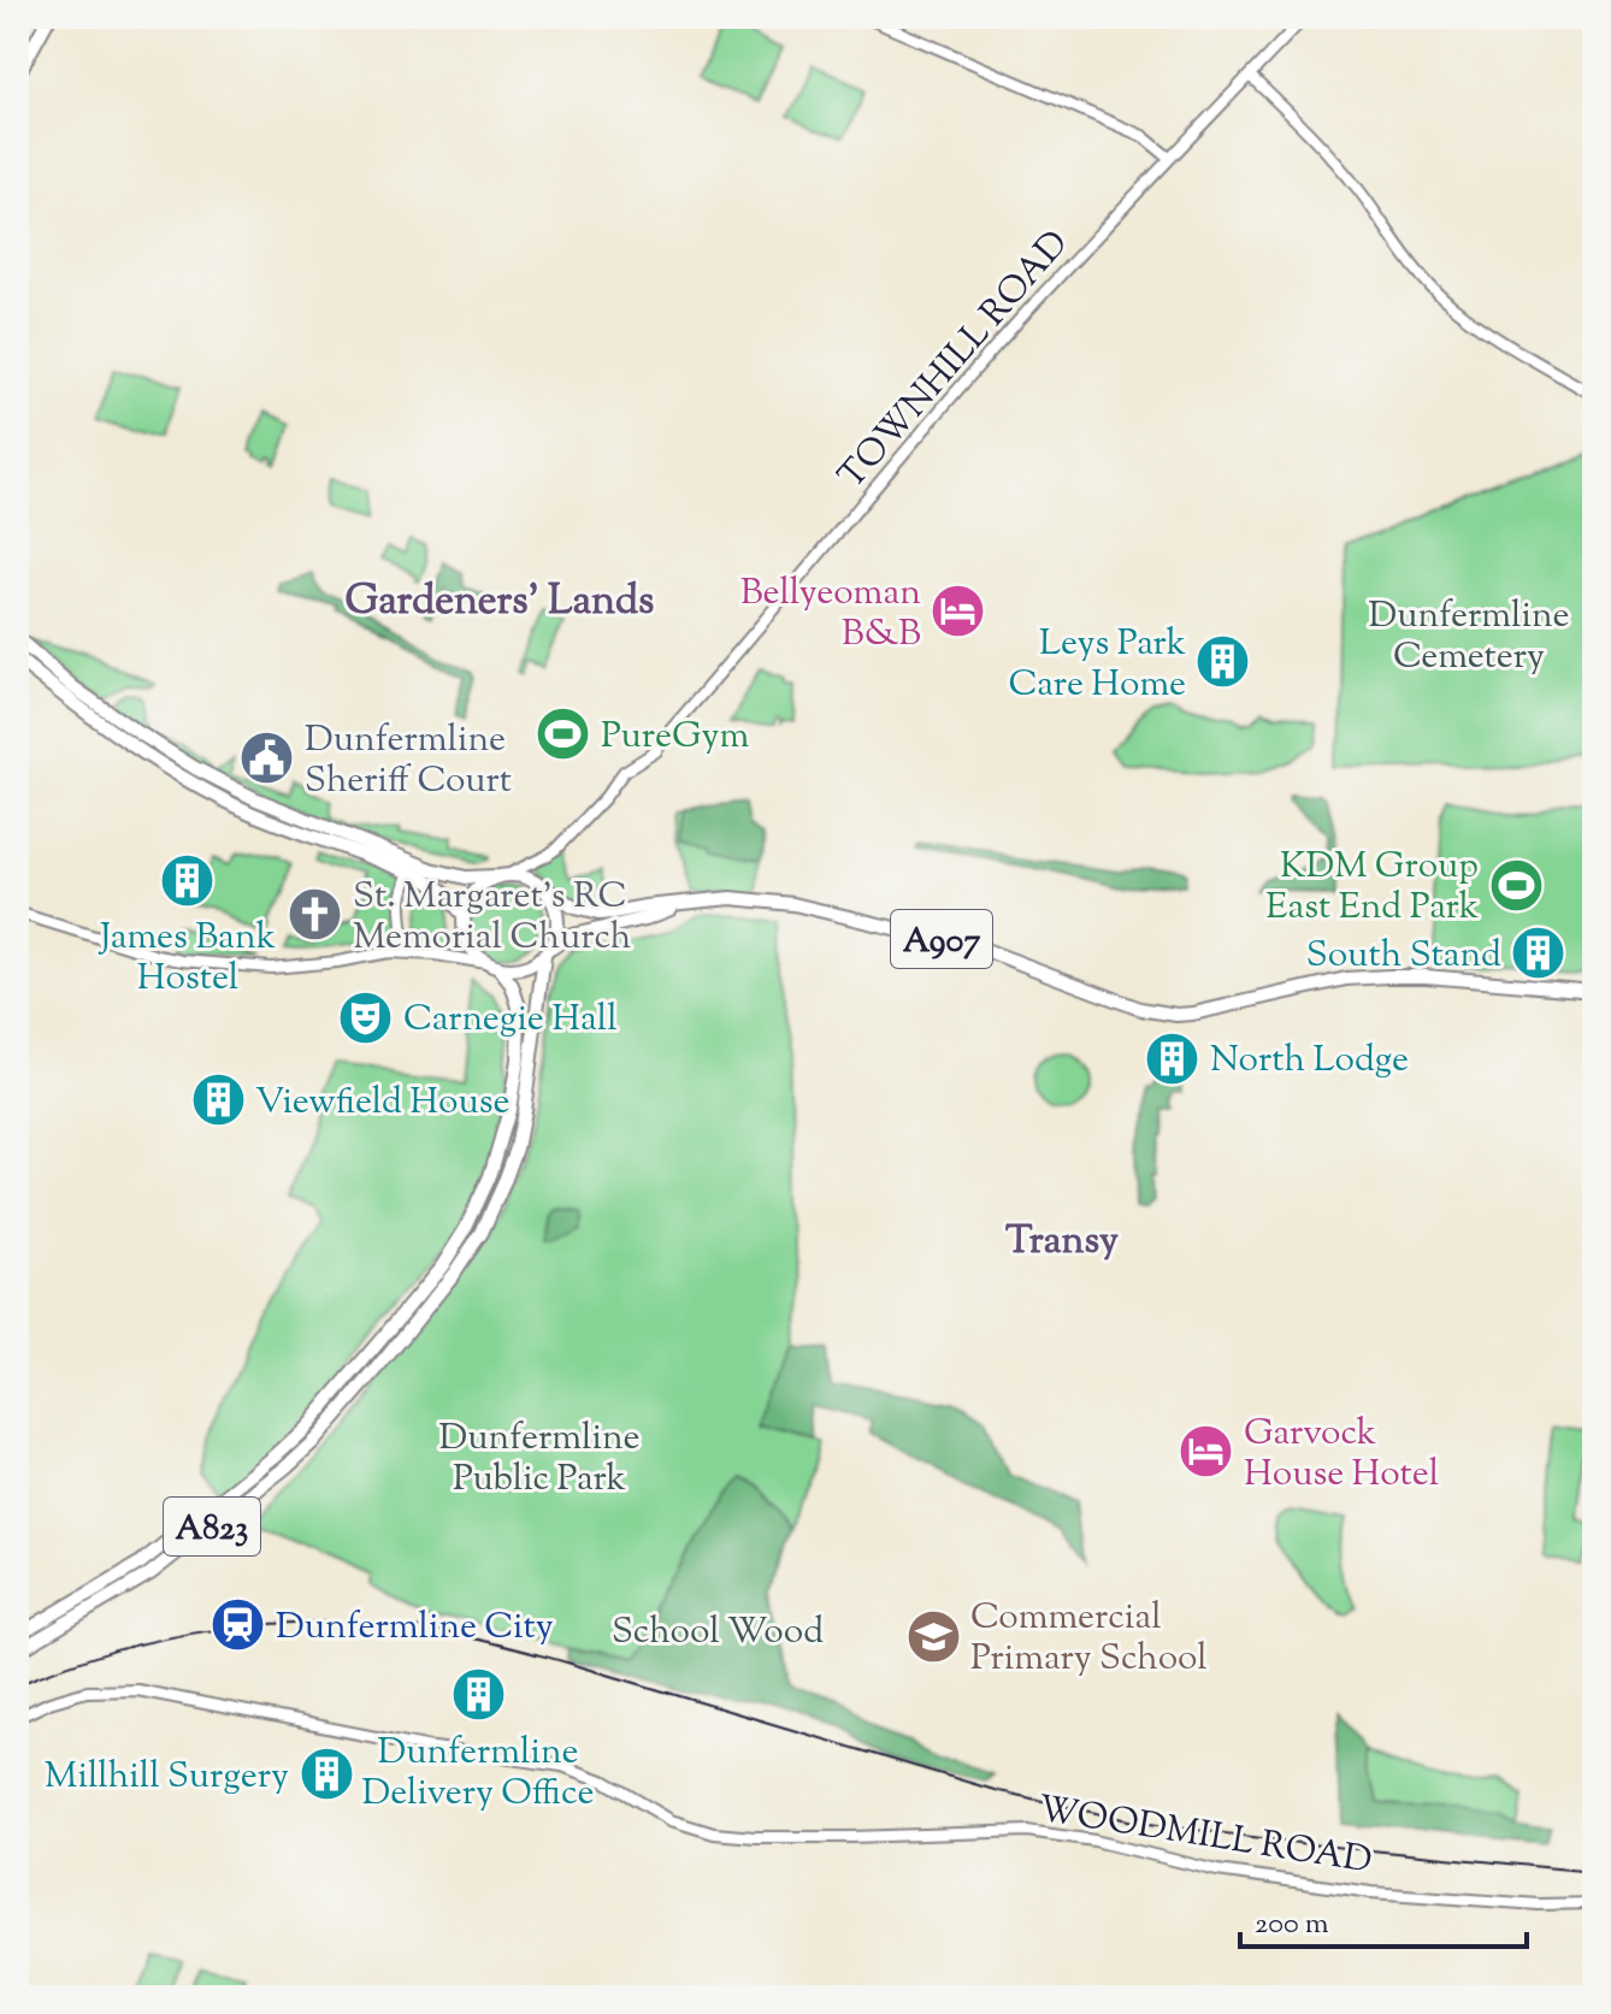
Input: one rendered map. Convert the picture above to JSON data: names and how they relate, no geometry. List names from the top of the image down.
{
  "streets": {
    "main road": ["A907", "A823"],
    "street": ["TOWNHILL ROAD", "WOODMILL ROAD"]
  },
  "crossings": [
    ["TOWNHILL ROAD", "A907"],
    ["TOWNHILL ROAD", "A823"],
    ["A907", "A823"]
  ],
  "districts": ["Gardeners' Lands", "Transy"],
  "parks": ["Dunfermline Cemetery", "Dunfermline Public Park", "School Wood"],
  "places": {
    "hotel": ["Bellyeoman B&B", "Garvock House Hotel"],
    "building": [
      "Leys Park Care Home",
      "James Bank Hostel",
      "South Stand",
      "North Lodge",
      "Viewfield House",
      "Dunfermline Delivery Office",
      "Millhill Surgery"
    ],
    "sports": ["PureGym", "KDM Group East End Park"],
    "public building": ["Dunfermline Sheriff Court"],
    "church": ["St. Margaret's RC Memorial Church"],
    "theatre": ["Carnegie Hall"],
    "station": ["Dunfermline City"],
    "school or university": ["Commercial Primary School"]
  },
  "scale_bar": "200 m"
}
